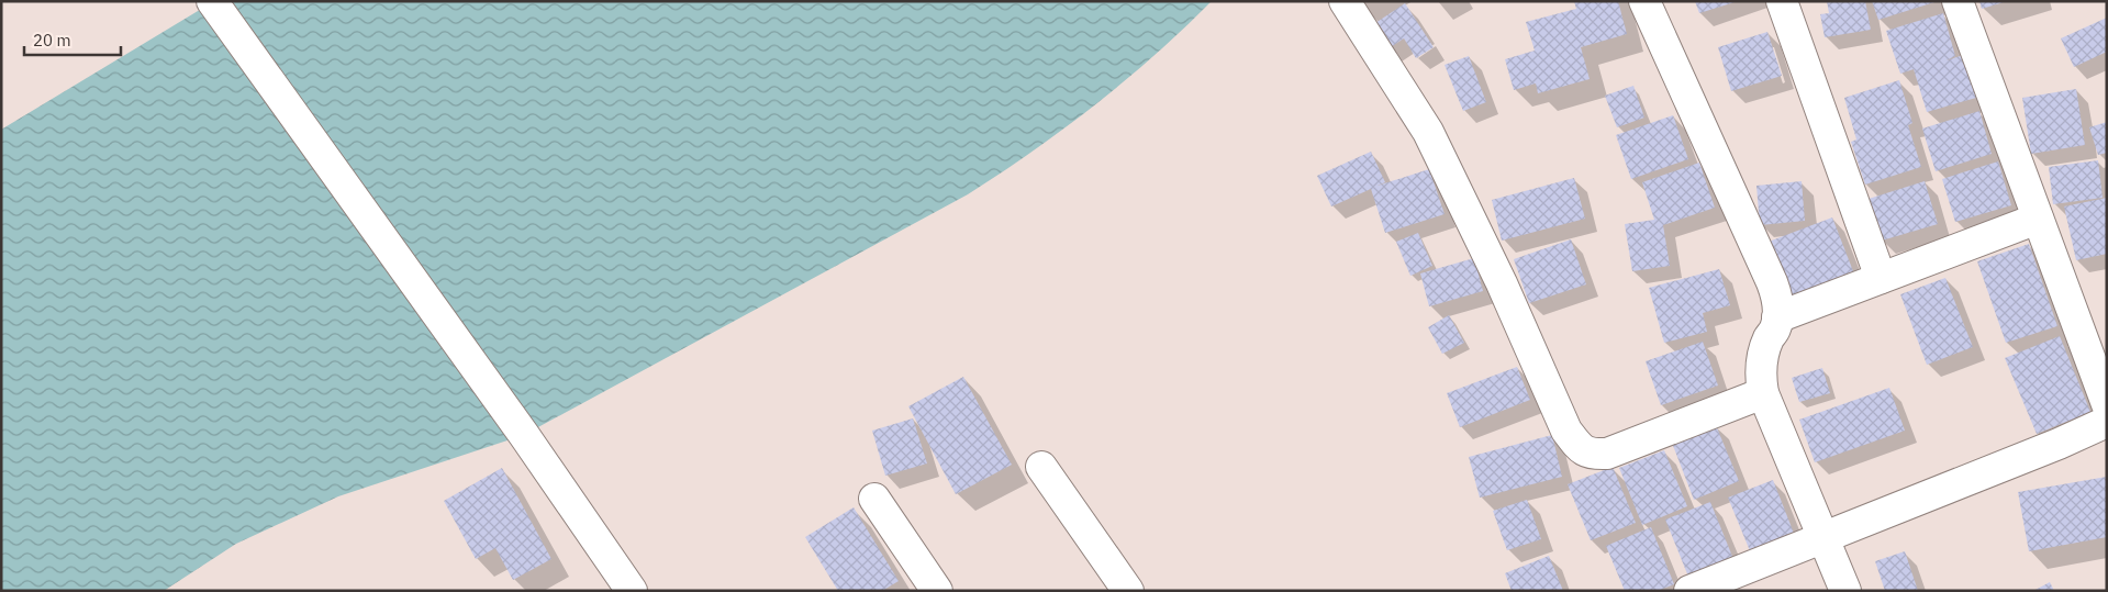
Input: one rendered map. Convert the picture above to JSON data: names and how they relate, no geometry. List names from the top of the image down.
{
  "scale_bar": "20 m"
}
